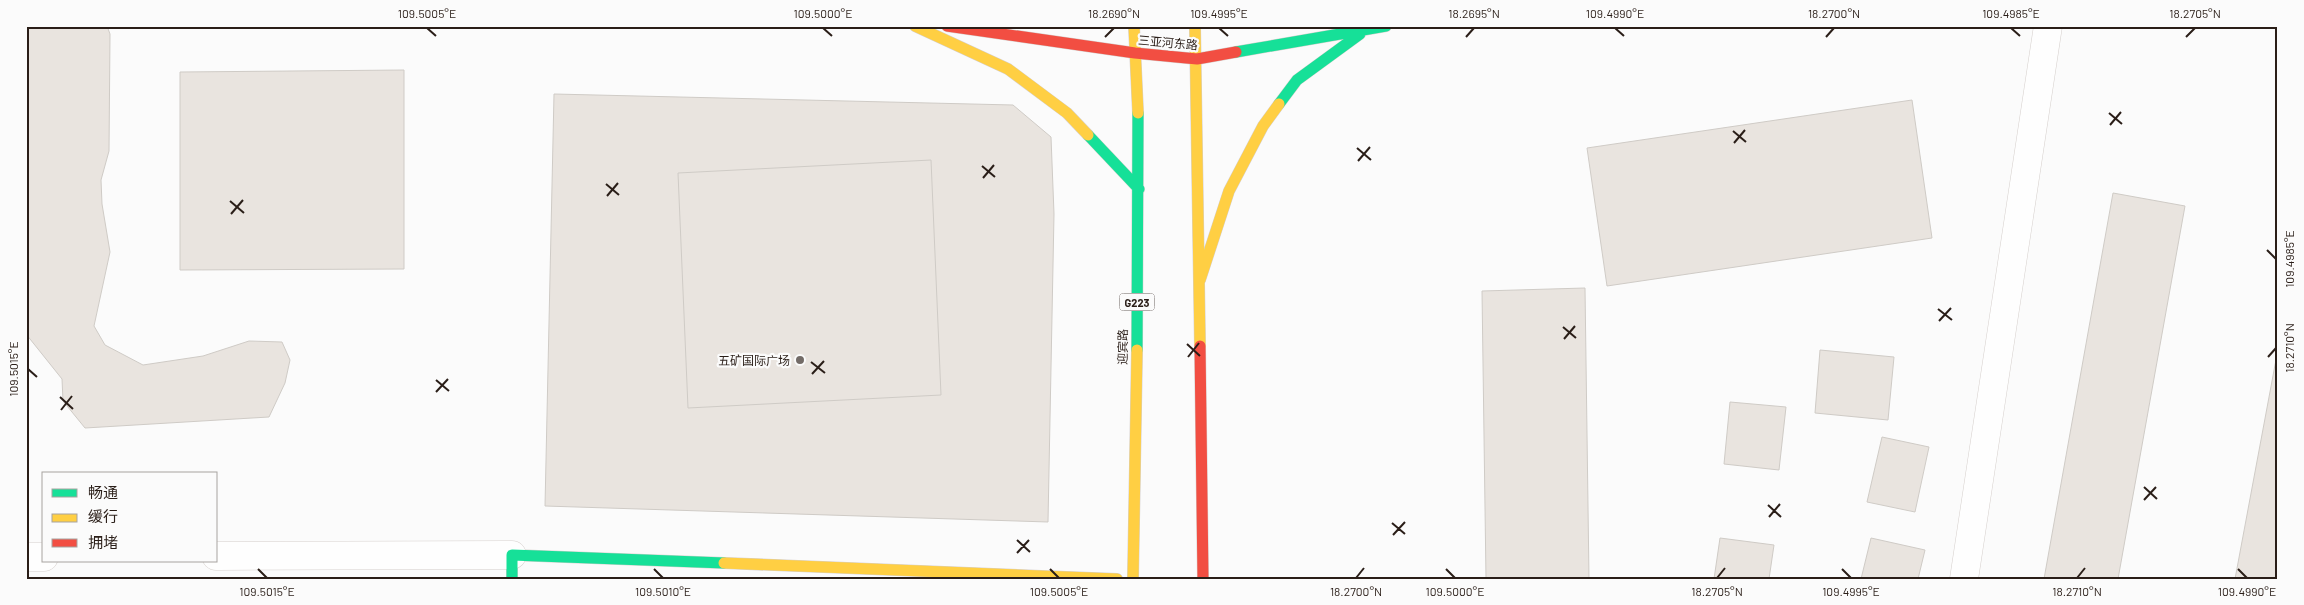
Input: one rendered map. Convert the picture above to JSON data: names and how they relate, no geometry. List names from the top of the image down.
{
  "streets": {
    "main road": ["三亚河东路", "G223", "迎宾路"]
  },
  "crossings": [
    ["三亚河东路", "迎宾路"]
  ],
  "places": ["五矿国际广场"],
  "legend": ["畅通", "缓行", "拥堵"],
  "coordinates": [
    "109.5005°E",
    "109.5000°E",
    "18.2690°N",
    "109.4995°E",
    "18.2695°N",
    "109.4990°E",
    "18.2700°N",
    "109.4985°E",
    "18.2705°N",
    "18.2710°N",
    "109.5015°E",
    "109.5010°E"
  ]
}
